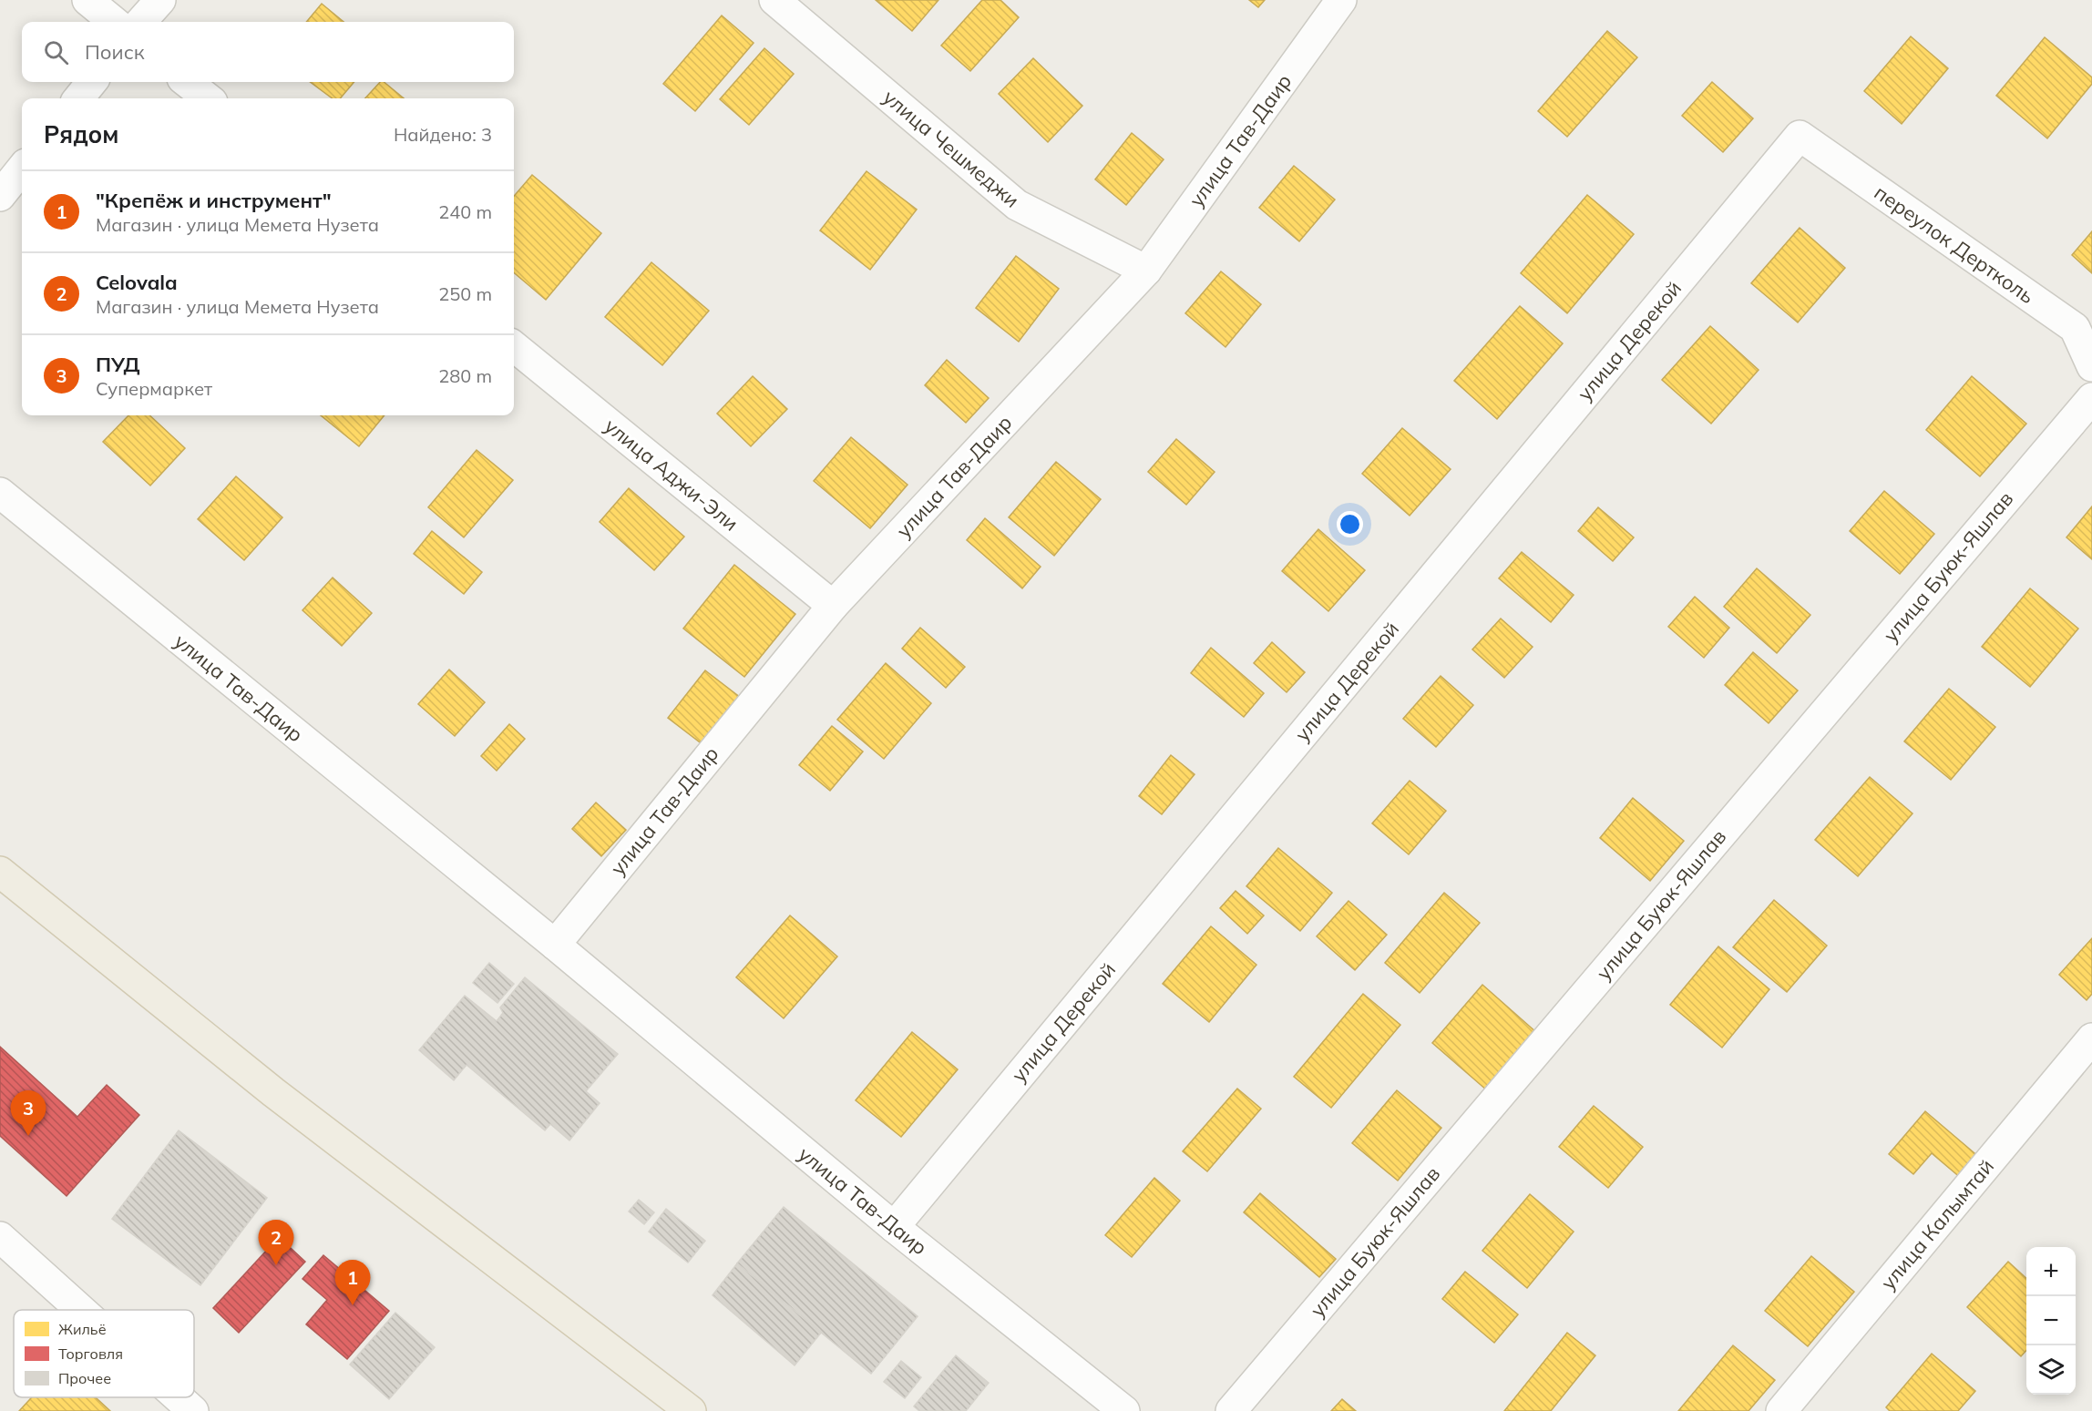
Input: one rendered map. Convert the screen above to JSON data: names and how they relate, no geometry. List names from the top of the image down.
{
  "streets": {
    "street": [
      "улица Тав-Даир",
      "улица Чешмеджи",
      "переулок Дертколь",
      "улица Дерекой",
      "улица Аджи-Эли",
      "улица Буюк-Яшлав",
      "улица Калымтай"
    ]
  },
  "crossings": [
    ["улица Тав-Даир", "улица Чешмеджи"],
    ["улица Тав-Даир", "улица Дерекой"],
    ["улица Тав-Даир", "улица Аджи-Эли"],
    ["переулок Дертколь", "улица Дерекой"]
  ],
  "legend": ["Жильё", "Торговля", "Прочее"],
  "page": {
    "search": "Поиск",
    "heading": ["Рядом", "Найдено: 3"],
    "list": [
      {
        "mark": "1",
        "name": "\"Крепёж и инструмент\"",
        "note": "Магазин · улица Мемета Нузета",
        "value": "240 m"
      },
      {
        "mark": "2",
        "name": "Celovala",
        "note": "Магазин · улица Мемета Нузета",
        "value": "250 m"
      },
      {
        "mark": "3",
        "name": "ПУД",
        "note": "Супермаркет",
        "value": "280 m"
      }
    ],
    "pins": ["3", "2", "1"],
    "map_buttons": ["+", "−"]
  }
}
